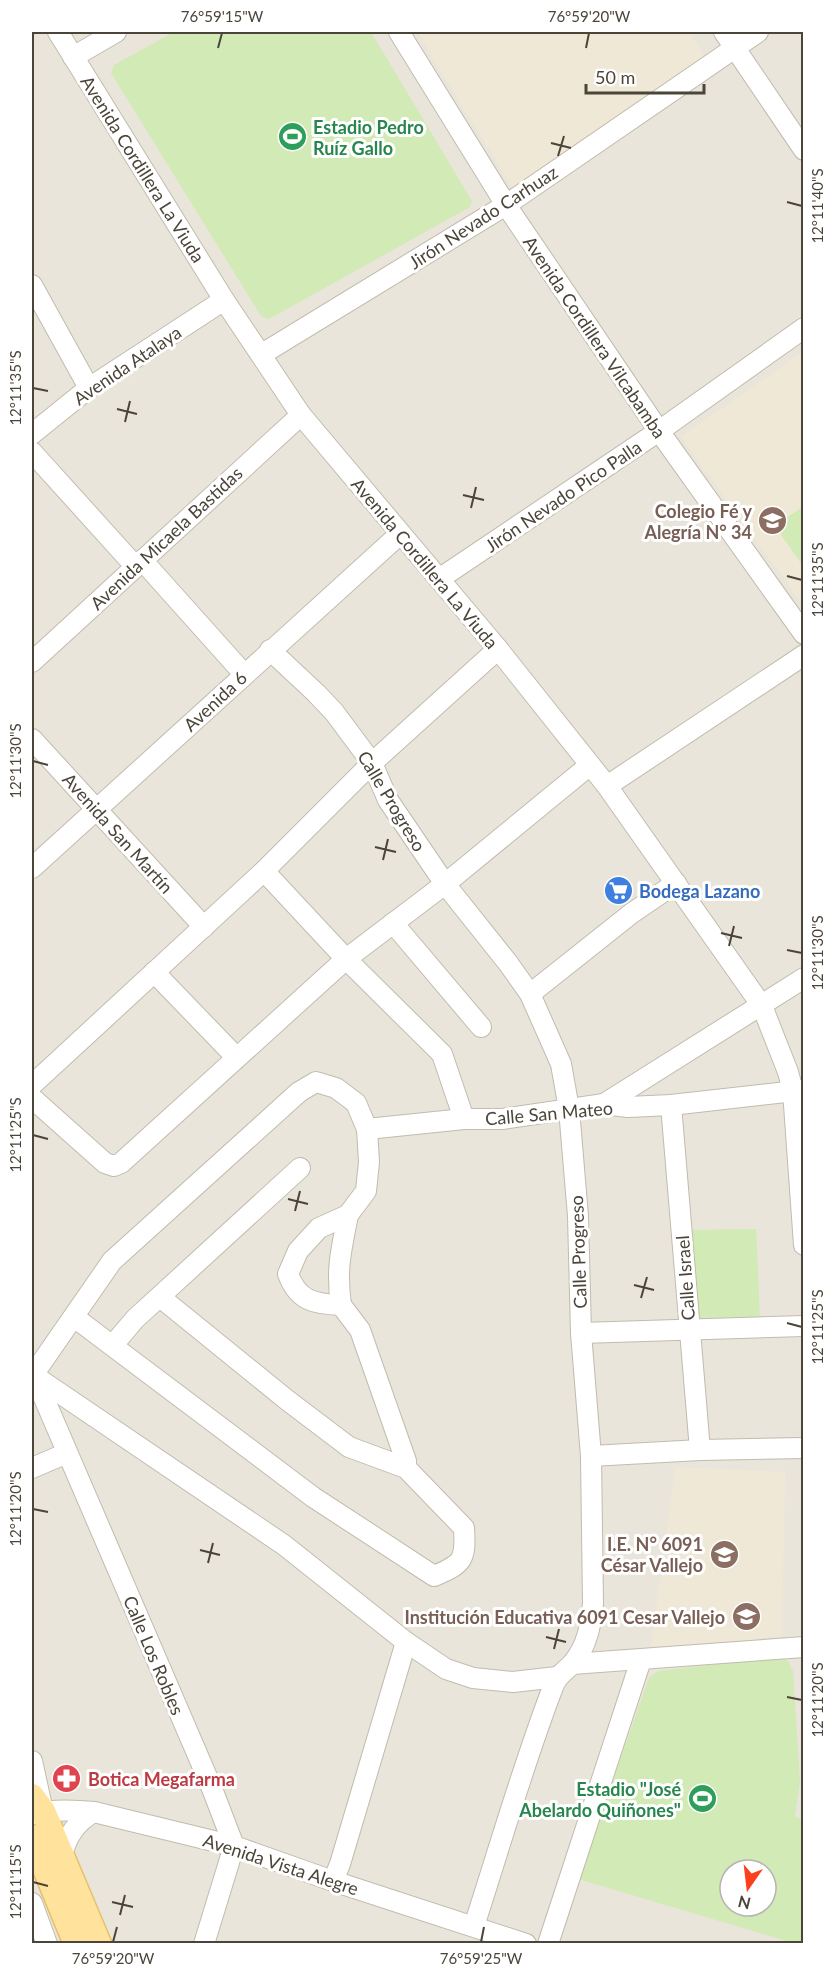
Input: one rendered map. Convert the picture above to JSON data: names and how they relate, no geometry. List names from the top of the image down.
{
  "streets": {
    "street": [
      "Avenida Cordillera La Viuda",
      "Jirón Nevado Carhuaz",
      "Avenida Cordillera Vilcabamba",
      "Avenida Atalaya",
      "Jirón Nevado Pico Palla",
      "Avenida Micaela Bastidas",
      "Avenida 6",
      "Calle Progreso",
      "Avenida San Martín",
      "Calle San Mateo",
      "Calle Israel",
      "Calle Los Robles",
      "Avenida Vista Alegre"
    ]
  },
  "crossings": [
    ["Avenida Cordillera La Viuda", "Jirón Nevado Carhuaz"],
    ["Avenida Cordillera La Viuda", "Avenida Atalaya"],
    ["Avenida Cordillera La Viuda", "Jirón Nevado Pico Palla"],
    ["Avenida Cordillera La Viuda", "Avenida Micaela Bastidas"],
    ["Avenida Cordillera La Viuda", "Avenida 6"],
    ["Avenida Cordillera La Viuda", "Calle San Mateo"],
    ["Jirón Nevado Carhuaz", "Avenida Cordillera Vilcabamba"],
    ["Avenida Cordillera Vilcabamba", "Jirón Nevado Pico Palla"],
    ["Avenida 6", "Calle Progreso"],
    ["Avenida 6", "Avenida San Martín"],
    ["Calle Progreso", "Calle San Mateo"],
    ["Calle Progreso", "Avenida Vista Alegre"],
    ["Calle San Mateo", "Calle Israel"],
    ["Calle Los Robles", "Avenida Vista Alegre"]
  ],
  "places": {
    "sports": ["Estadio Pedro Ruíz Gallo", "Estadio \"José Abelardo Quiñones\""],
    "school or university": ["Colegio Fé y Alegría N° 34", "I.E. N° 6091 César Vallejo", "Institución Educativa 6091 Cesar Vallejo"],
    "supermarket": ["Bodega Lazano"],
    "pharmacy": ["Botica Megafarma"]
  },
  "scale_bar": "50 m",
  "north": "bottom",
  "coordinates": [
    "76°59'15\"W",
    "76°59'20\"W",
    "12°11'40\"S",
    "12°11'35\"S",
    "12°11'30\"S",
    "12°11'25\"S",
    "12°11'20\"S",
    "12°11'15\"S",
    "76°59'25\"W"
  ]
}
